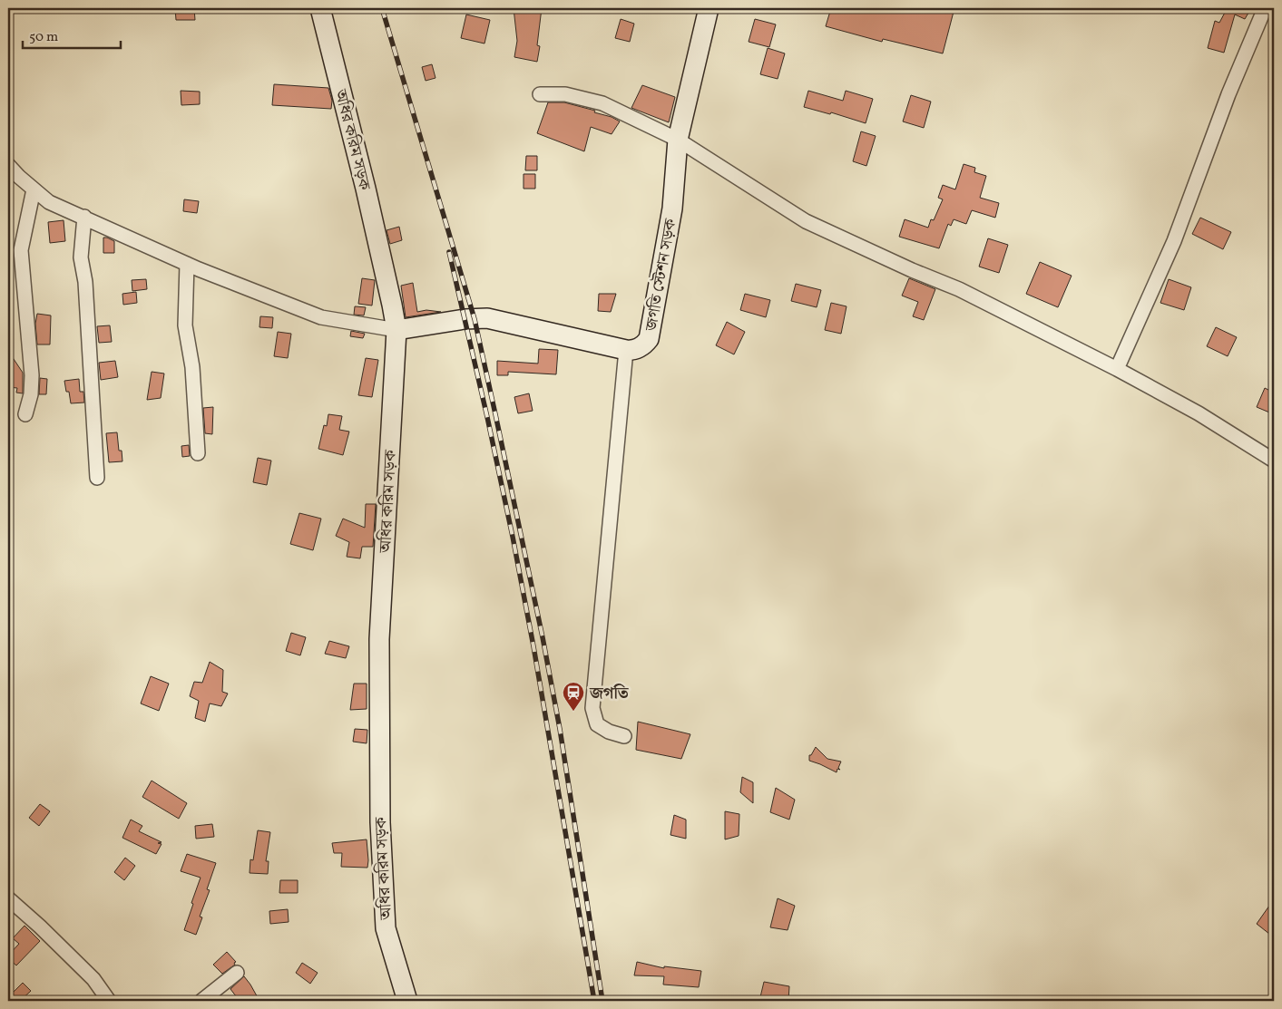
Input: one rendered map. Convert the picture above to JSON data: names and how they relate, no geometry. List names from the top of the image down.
{
  "streets": {
    "main road": ["অধির করিম সড়ক", "জগতি স্টেশন সড়ক"]
  },
  "places": {
    "station": ["জগতি"]
  },
  "scale_bar": "50 m"
}
